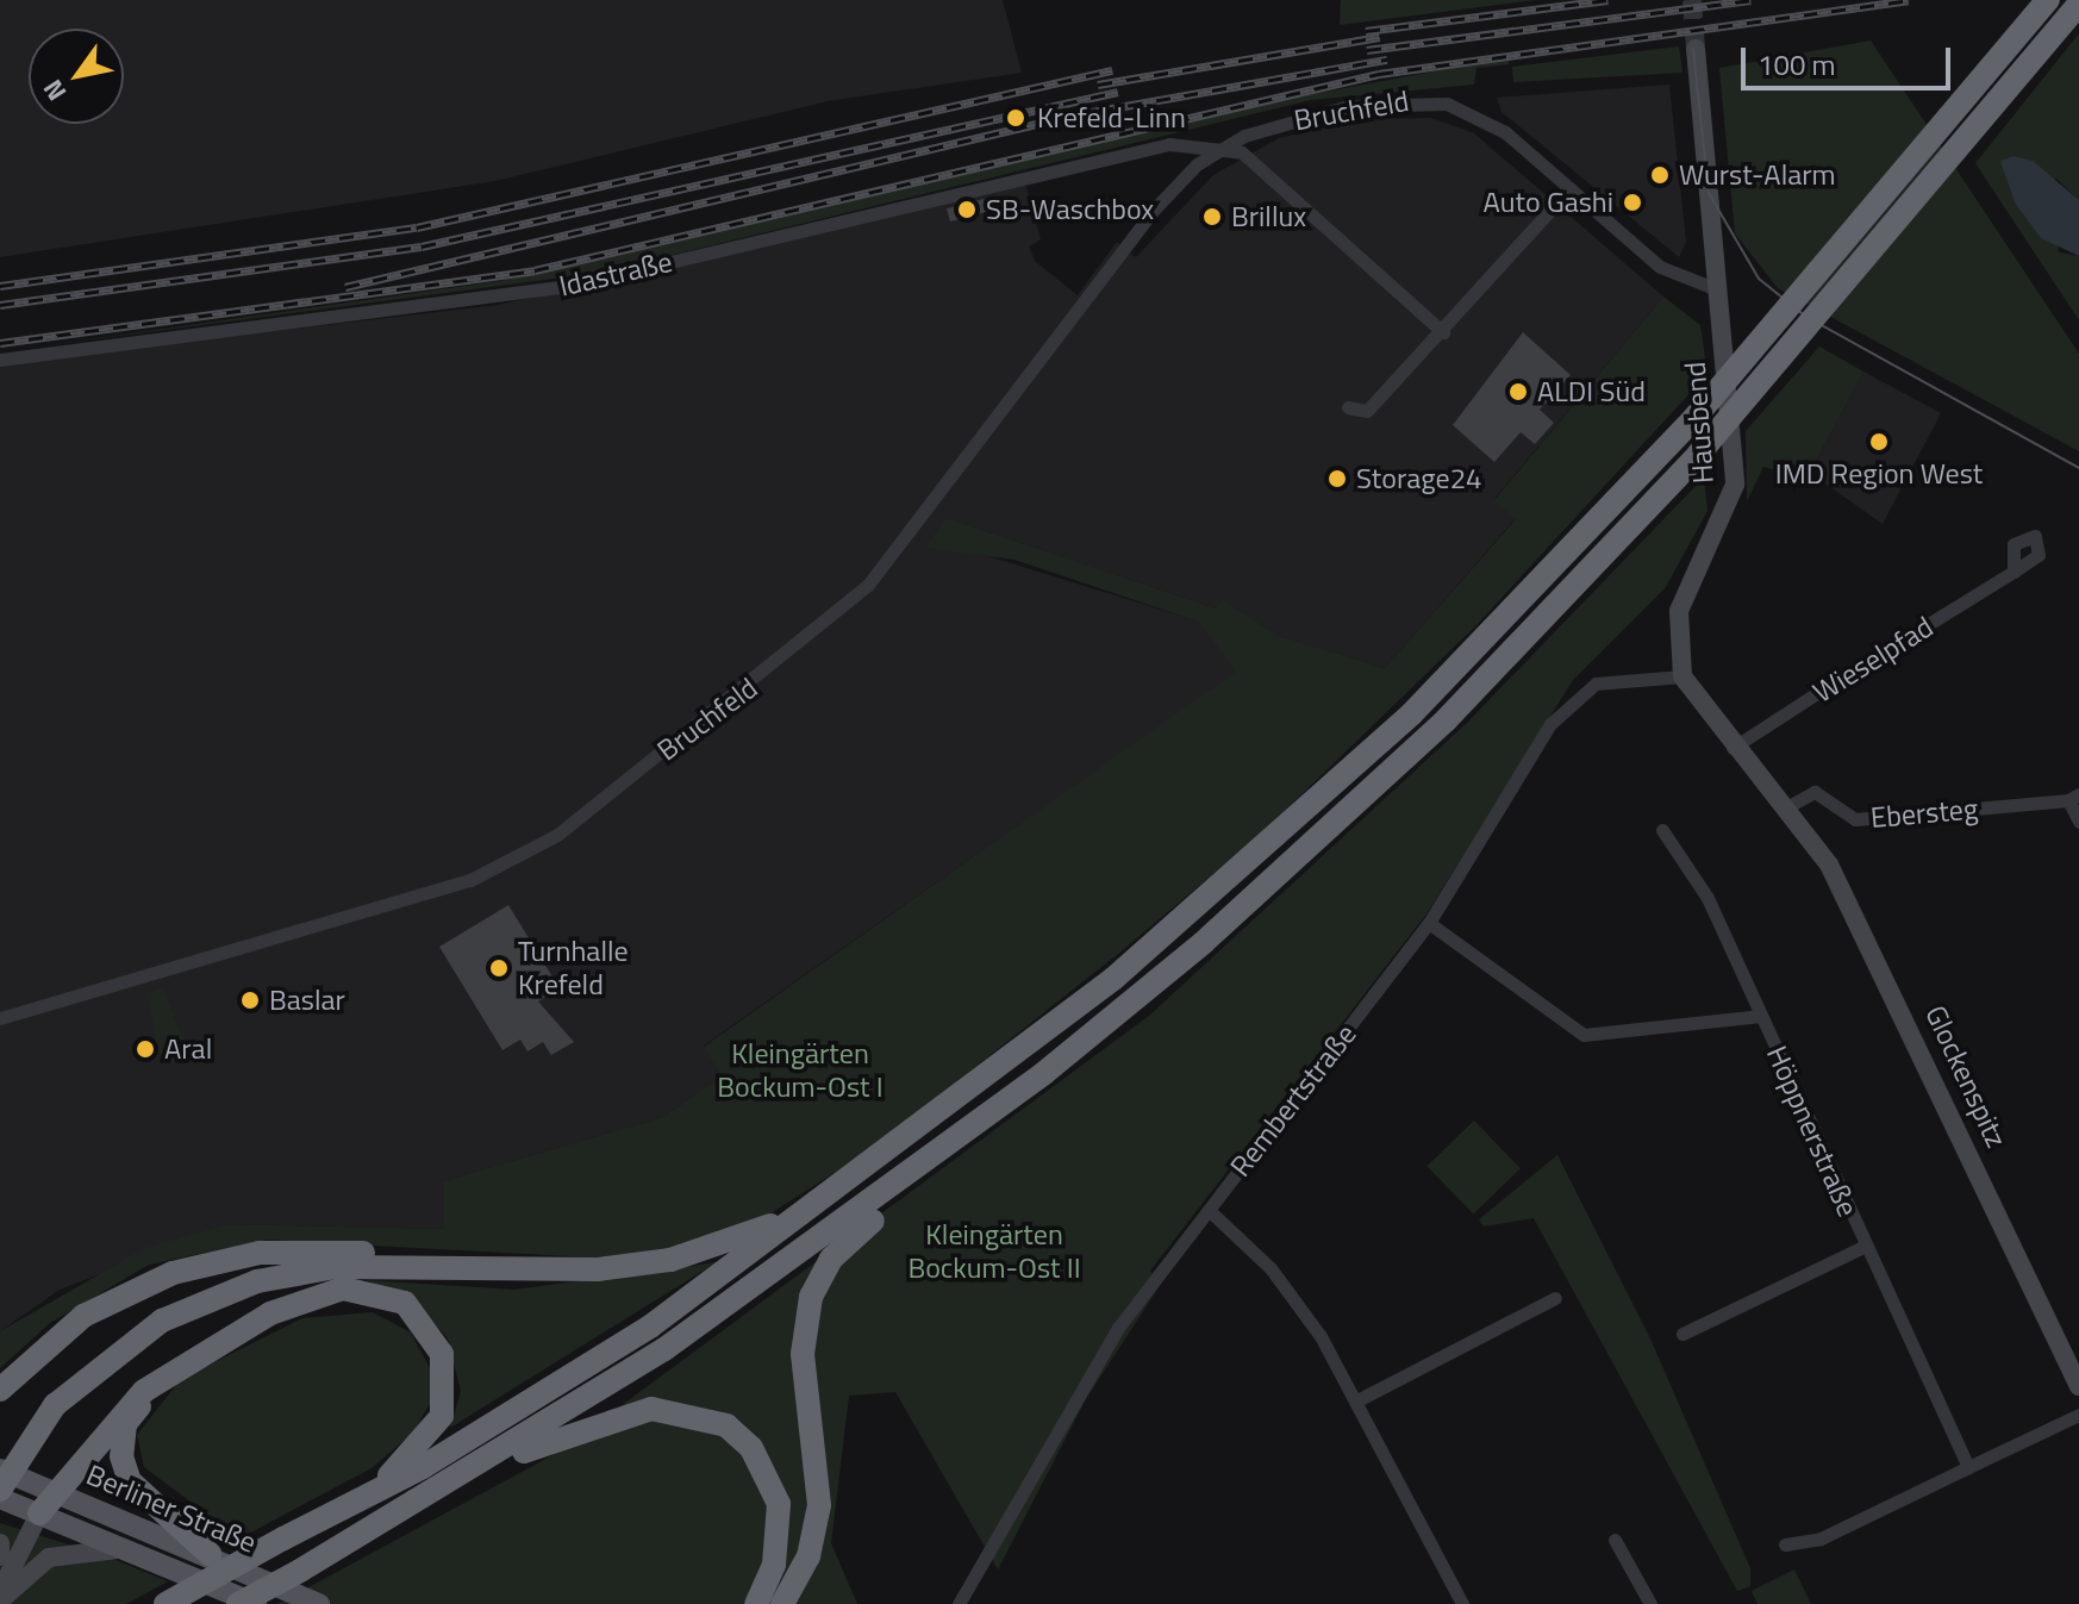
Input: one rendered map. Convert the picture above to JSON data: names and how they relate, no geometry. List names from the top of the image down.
{
  "streets": {
    "main road": ["Hausbend", "Glockenspitz", "Berliner Straße"],
    "street": [
      "Bruchfeld",
      "Idastraße",
      "Wieselpfad",
      "Ebersteg",
      "Rembertstraße",
      "Höppnerstraße"
    ]
  },
  "crossings": [
    ["Bruchfeld", "Idastraße"],
    ["Bruchfeld", "Hausbend"],
    ["Hausbend", "Rembertstraße"],
    ["Ebersteg", "Glockenspitz"],
    ["Rembertstraße", "Höppnerstraße"]
  ],
  "parks": ["Kleingärten Bockum-Ost I", "Kleingärten Bockum-Ost II"],
  "places": [
    "Krefeld-Linn",
    "Wurst-Alarm",
    "Auto Gashi",
    "SB-Waschbox",
    "Brillux",
    "ALDI Süd",
    "IMD Region West",
    "Storage24",
    "Turnhalle Krefeld",
    "Baslar",
    "Aral"
  ],
  "scale_bar": "100 m",
  "north": "bottom left"
}
